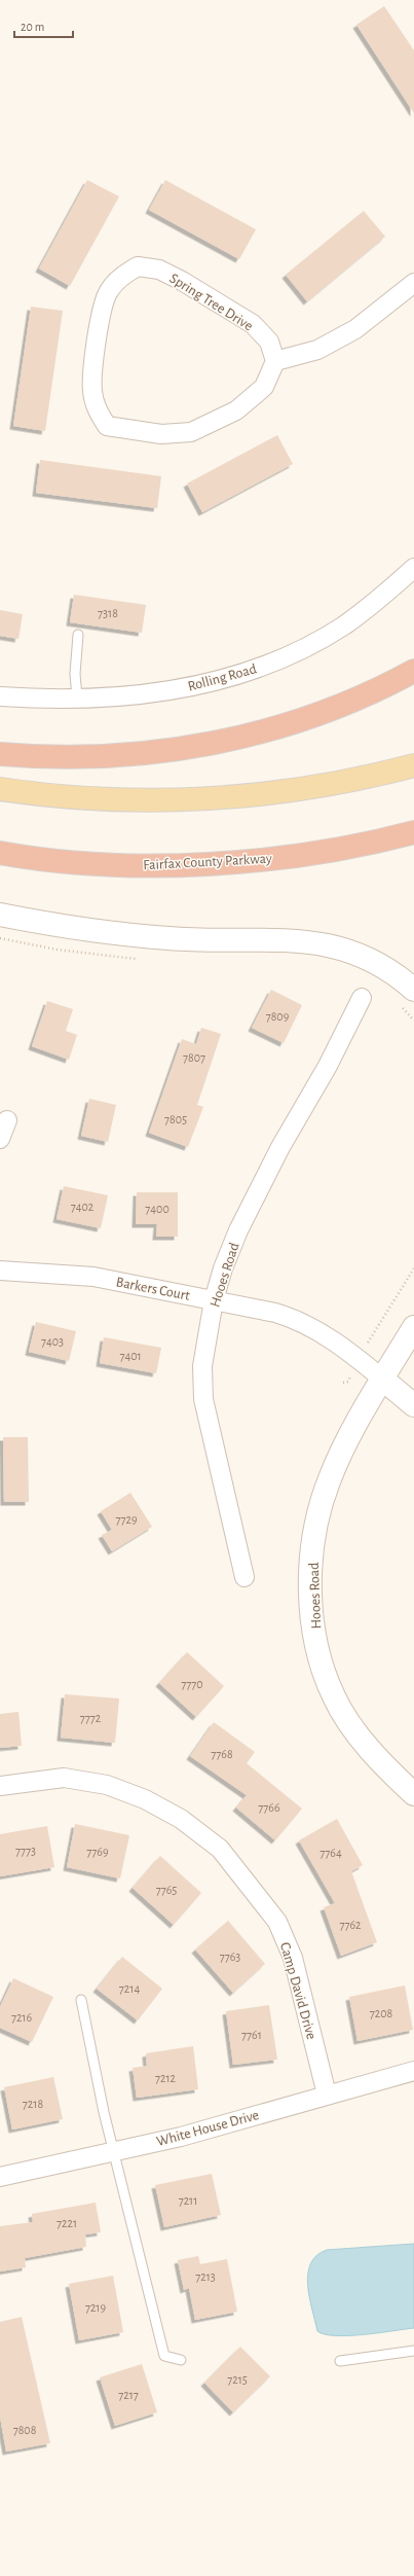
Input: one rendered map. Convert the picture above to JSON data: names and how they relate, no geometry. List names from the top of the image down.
{
  "streets": {
    "highway": ["Fairfax County Parkway"],
    "street": [
      "Spring Tree Drive",
      "Rolling Road",
      "Hooes Road",
      "Barkers Court",
      "Camp David Drive",
      "White House Drive"
    ]
  },
  "crossings": [
    ["Hooes Road", "Barkers Court"],
    ["Camp David Drive", "White House Drive"]
  ],
  "house_numbers": [
    "7318",
    "7809",
    "7807",
    "7805",
    "7402",
    "7400",
    "7403",
    "7401",
    "7729",
    "7770",
    "7772",
    "7768",
    "7766",
    "7773",
    "7769",
    "7764",
    "7765",
    "7762",
    "7763",
    "7214",
    "7208",
    "7216",
    "7761",
    "7212",
    "7218",
    "7211",
    "7221",
    "7213",
    "7219",
    "7215",
    "7217",
    "7808"
  ],
  "scale_bar": "20 m"
}
